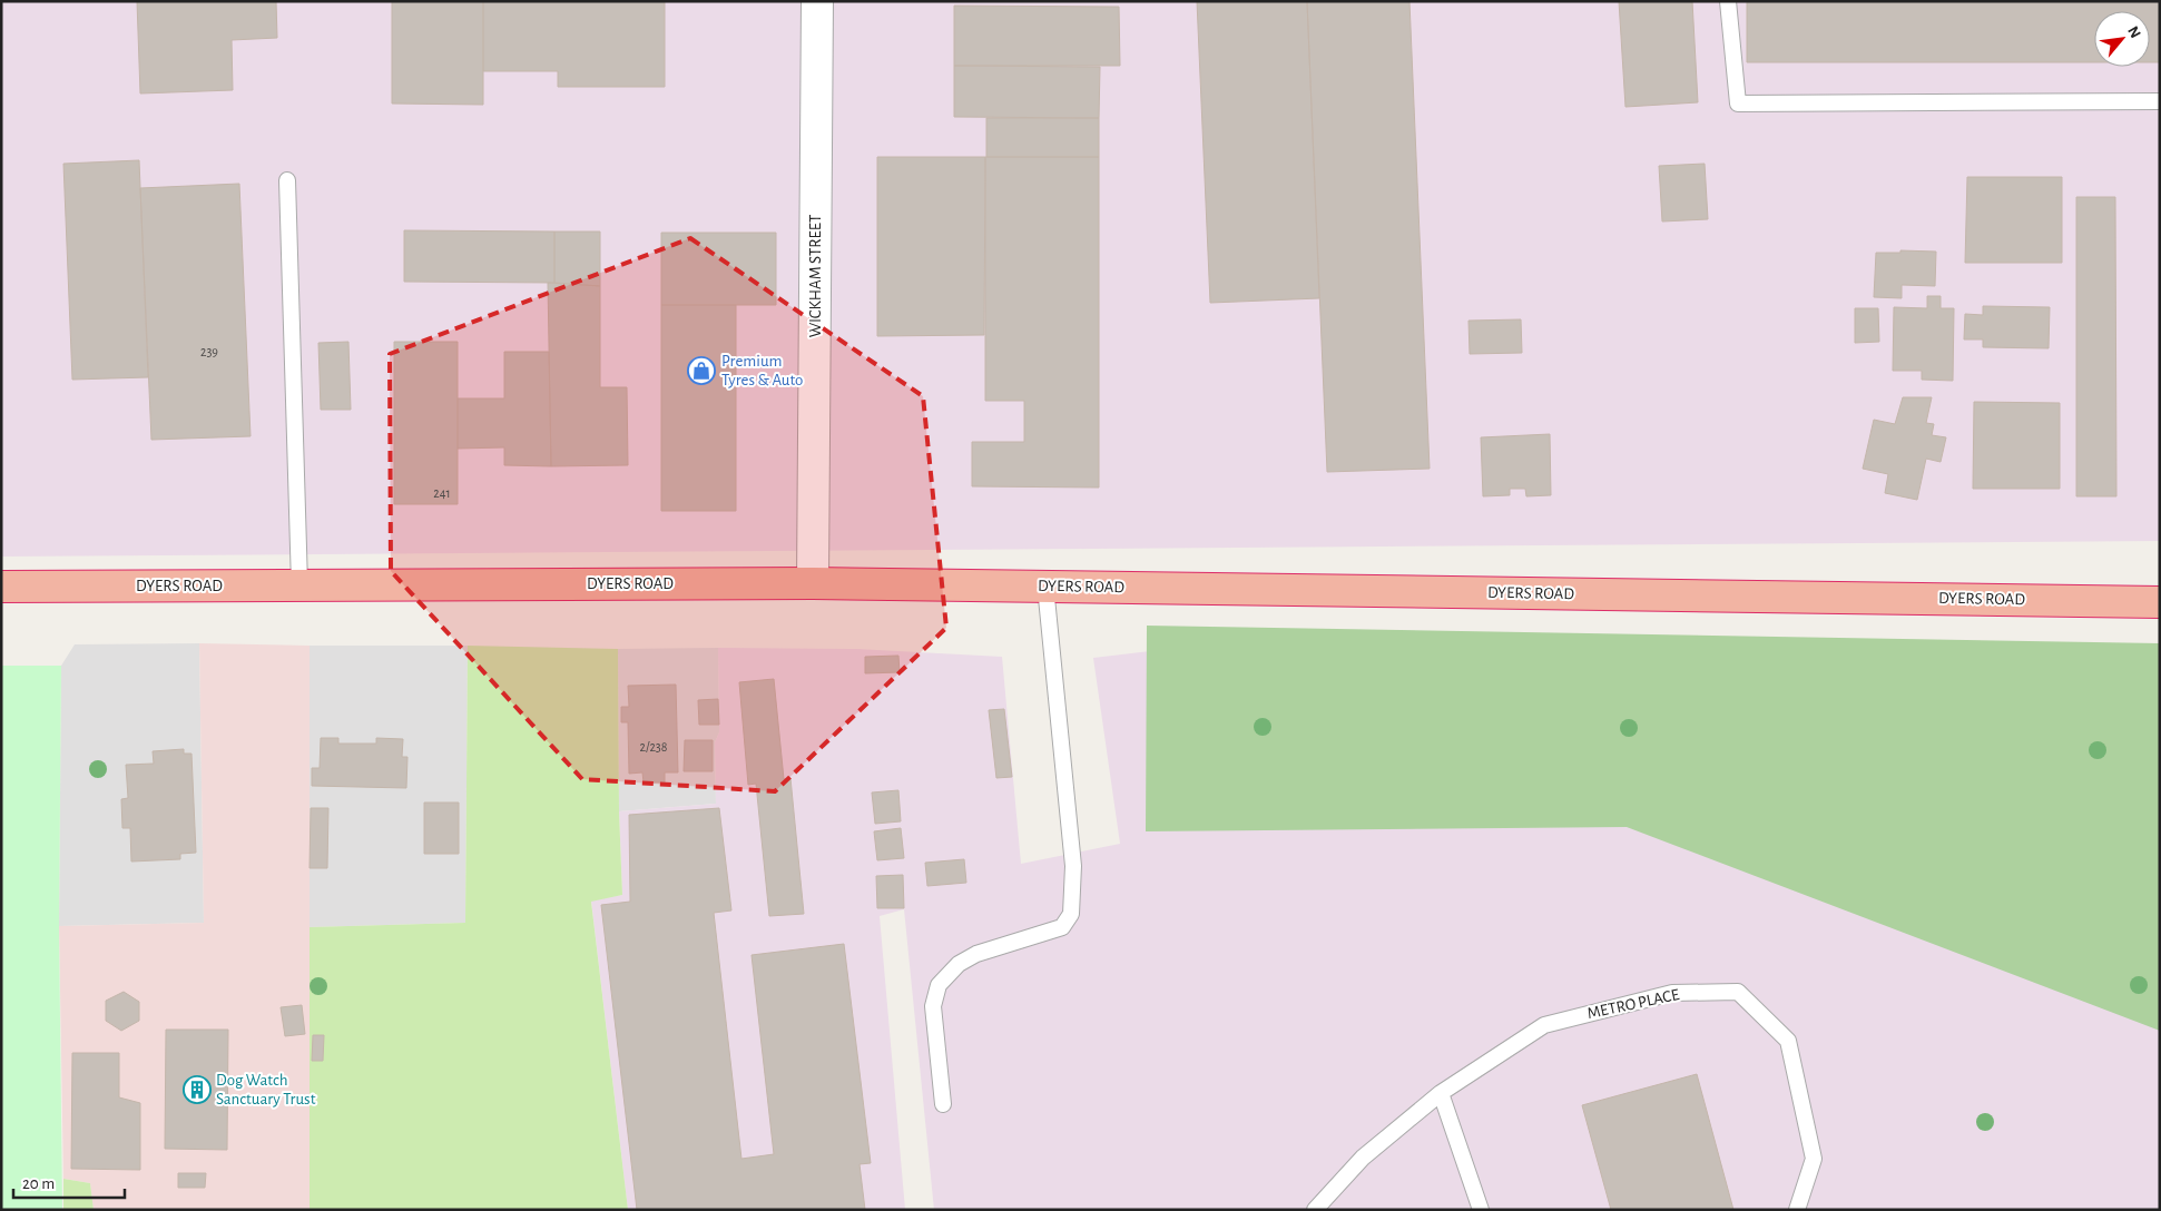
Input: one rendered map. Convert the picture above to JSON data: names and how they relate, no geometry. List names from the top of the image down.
{
  "streets": {
    "highway": ["DYERS ROAD"],
    "street": ["WICKHAM STREET"],
    "lane": ["METRO PLACE"]
  },
  "crossings": [
    ["WICKHAM STREET", "DYERS ROAD"]
  ],
  "places": {
    "shop": ["Premium Tyres & Auto"],
    "building": ["Dog Watch Sanctuary Trust"]
  },
  "house_numbers": ["239", "241", "2/238"],
  "scale_bar": "20 m",
  "north": "top right"
}
